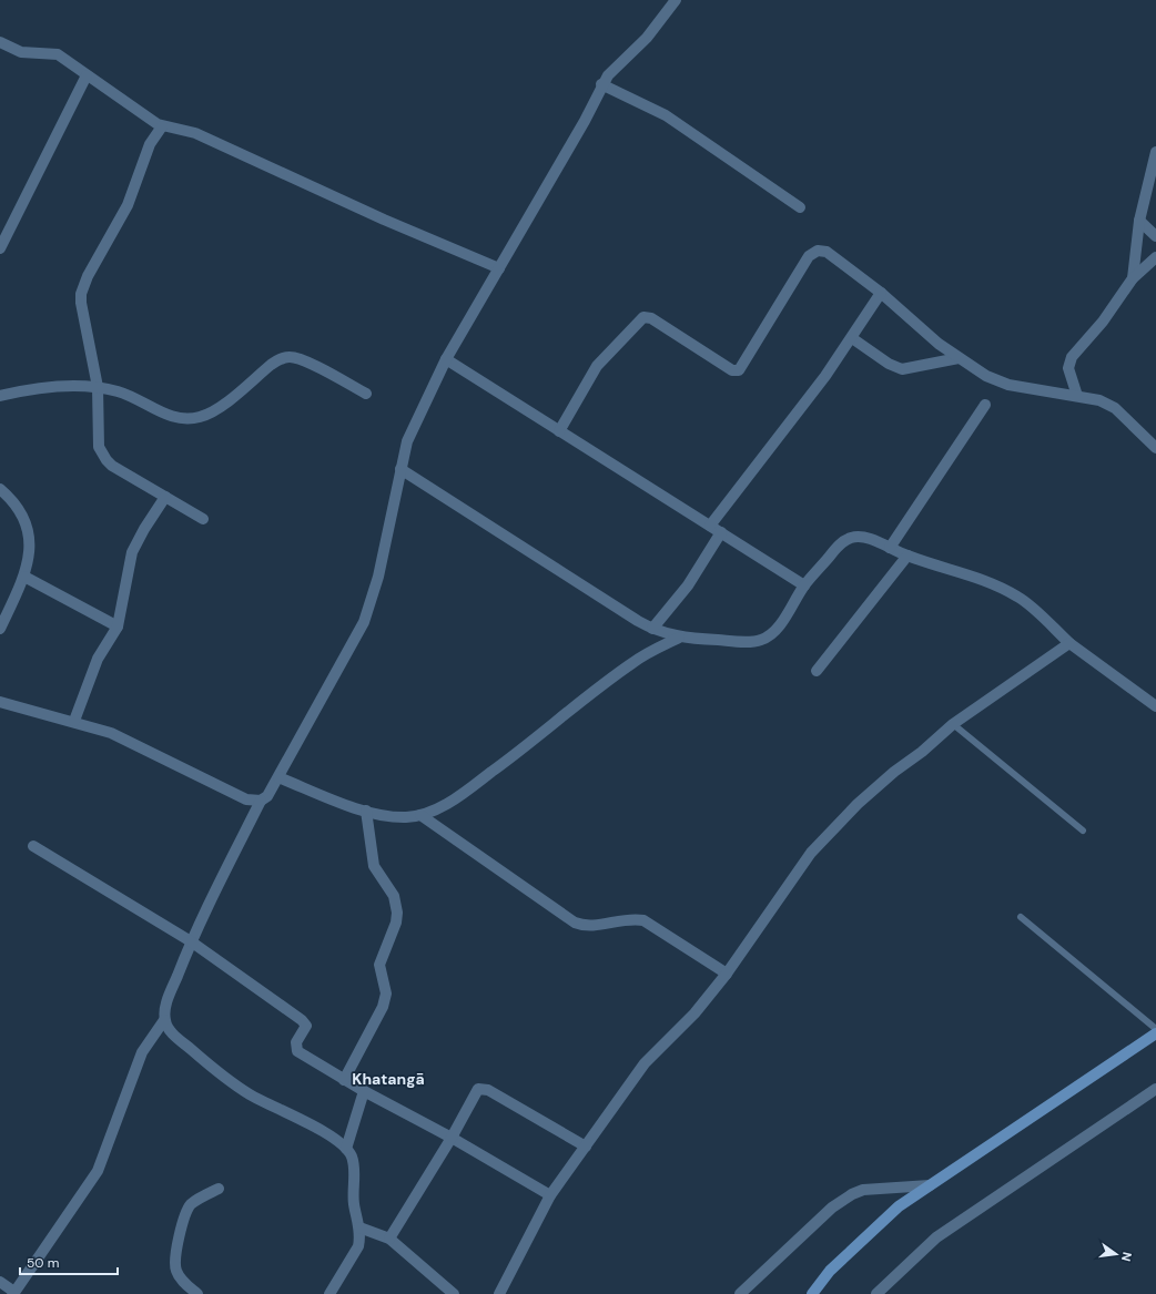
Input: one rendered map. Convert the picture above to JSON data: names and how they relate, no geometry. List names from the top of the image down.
{
  "districts": ["Khatangā"],
  "scale_bar": "50 m",
  "north": "right"
}
